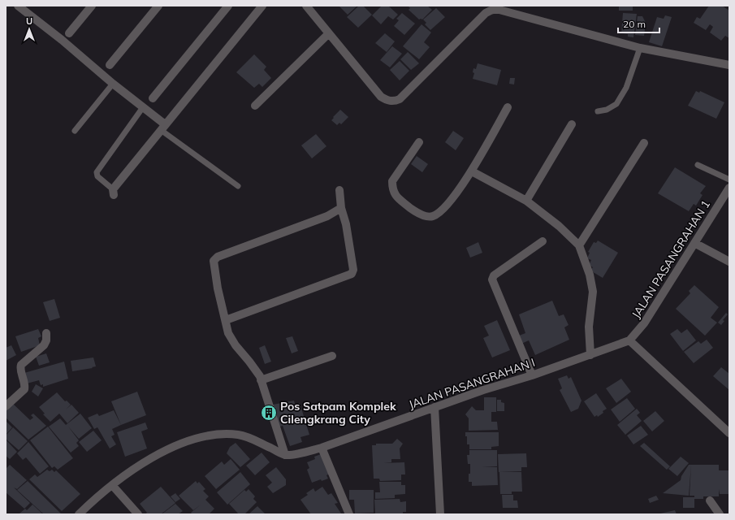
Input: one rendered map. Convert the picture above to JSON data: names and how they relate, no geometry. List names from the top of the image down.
{
  "streets": {
    "street": ["JALAN PASANGRAHAN 1", "JALAN PASANGRAHAN I"]
  },
  "crossings": [
    ["JALAN PASANGRAHAN 1", "JALAN PASANGRAHAN I"]
  ],
  "places": {
    "building": ["Pos Satpam Komplek Cilengkrang City"]
  },
  "scale_bar": "20 m",
  "north": "top"
}
